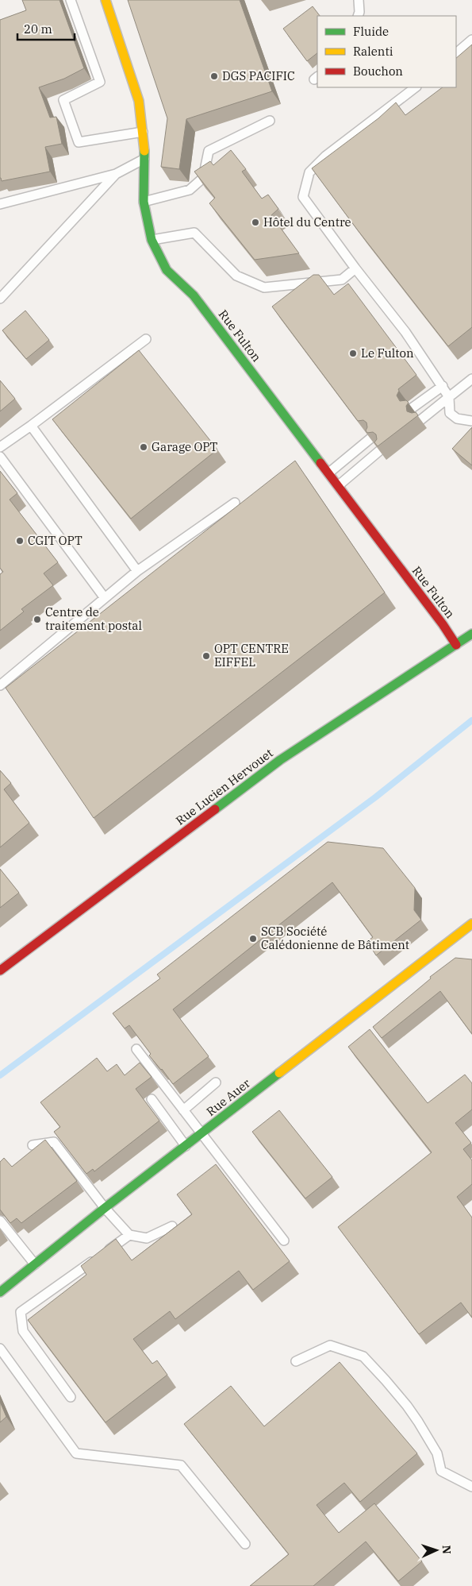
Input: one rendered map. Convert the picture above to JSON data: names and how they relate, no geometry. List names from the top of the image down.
{
  "streets": {
    "street": ["Rue Fulton", "Rue Lucien Hervouet", "Rue Auer"]
  },
  "crossings": [
    ["Rue Fulton", "Rue Lucien Hervouet"]
  ],
  "places": [
    "DGS PACIFIC",
    "Hôtel du Centre",
    "Le Fulton",
    "Garage OPT",
    "CGIT OPT",
    "Centre de traitement postal",
    "OPT CENTRE EIFFEL",
    "SCB Société Calédonienne de Bâtiment"
  ],
  "legend": ["Fluide", "Ralenti", "Bouchon"],
  "scale_bar": "20 m",
  "north": "right"
}
